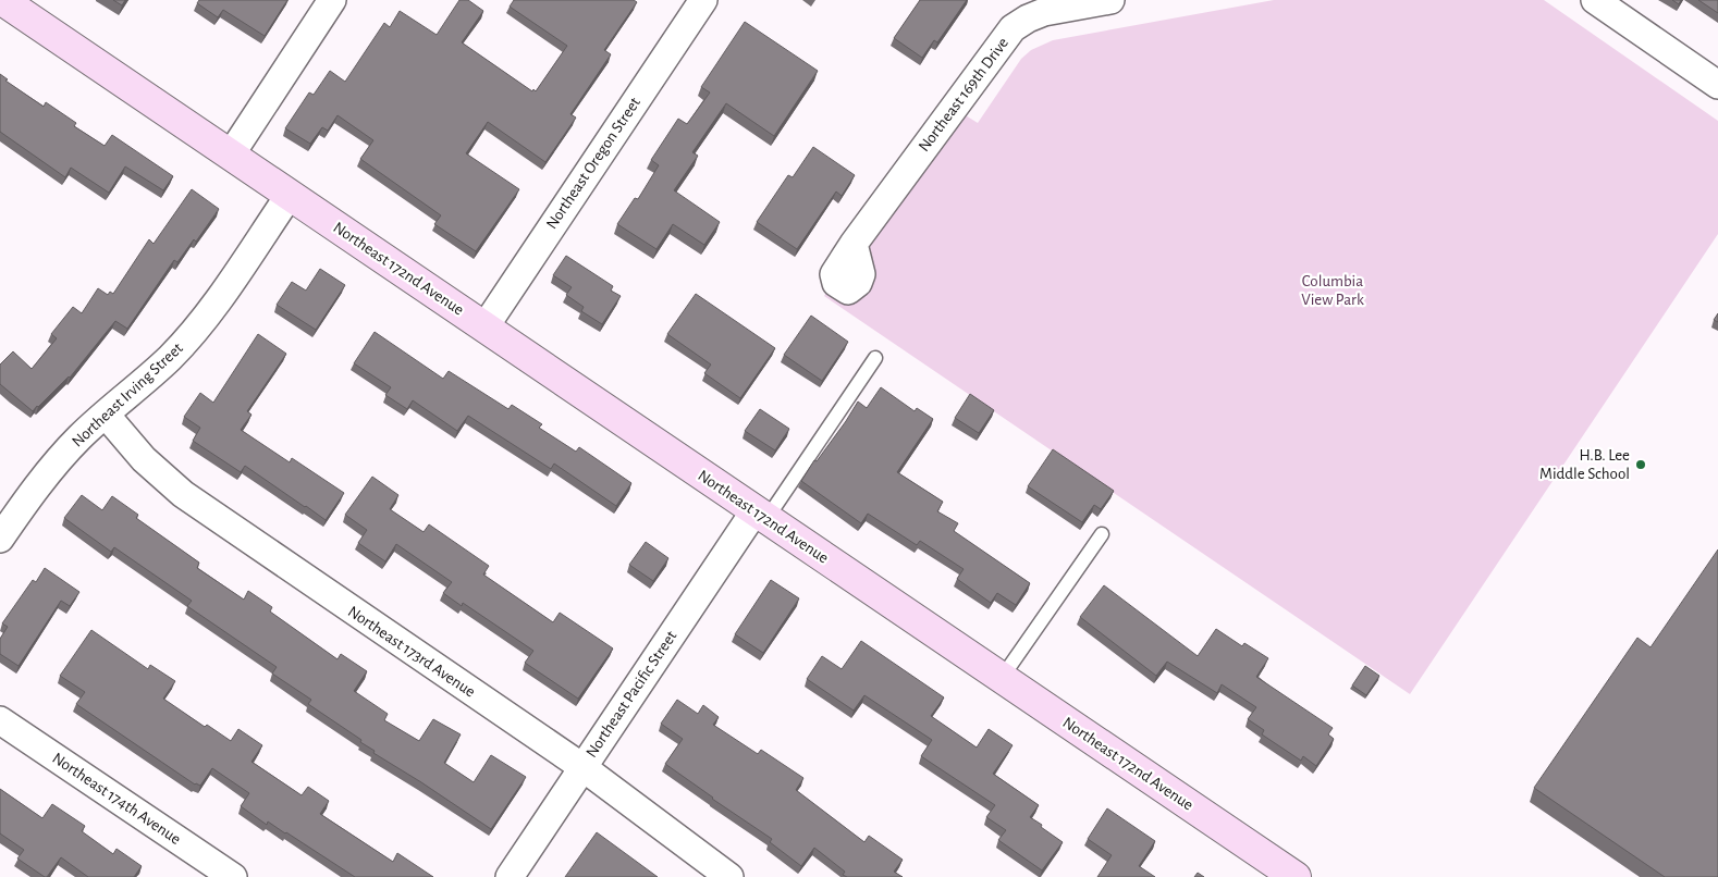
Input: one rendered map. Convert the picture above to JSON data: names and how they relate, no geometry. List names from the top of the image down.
{
  "streets": {
    "street": [
      "Northeast 169th Drive",
      "Northeast Oregon Street",
      "Northeast 172nd Avenue",
      "Northeast Irving Street",
      "Northeast 173rd Avenue",
      "Northeast Pacific Street",
      "Northeast 174th Avenue"
    ]
  },
  "crossings": [
    ["Northeast Oregon Street", "Northeast 172nd Avenue"],
    ["Northeast 172nd Avenue", "Northeast Irving Street"],
    ["Northeast 172nd Avenue", "Northeast Pacific Street"],
    ["Northeast Irving Street", "Northeast 173rd Avenue"],
    ["Northeast 173rd Avenue", "Northeast Pacific Street"]
  ],
  "parks": ["Columbia View Park"],
  "places": ["H.B. Lee Middle School"]
}
